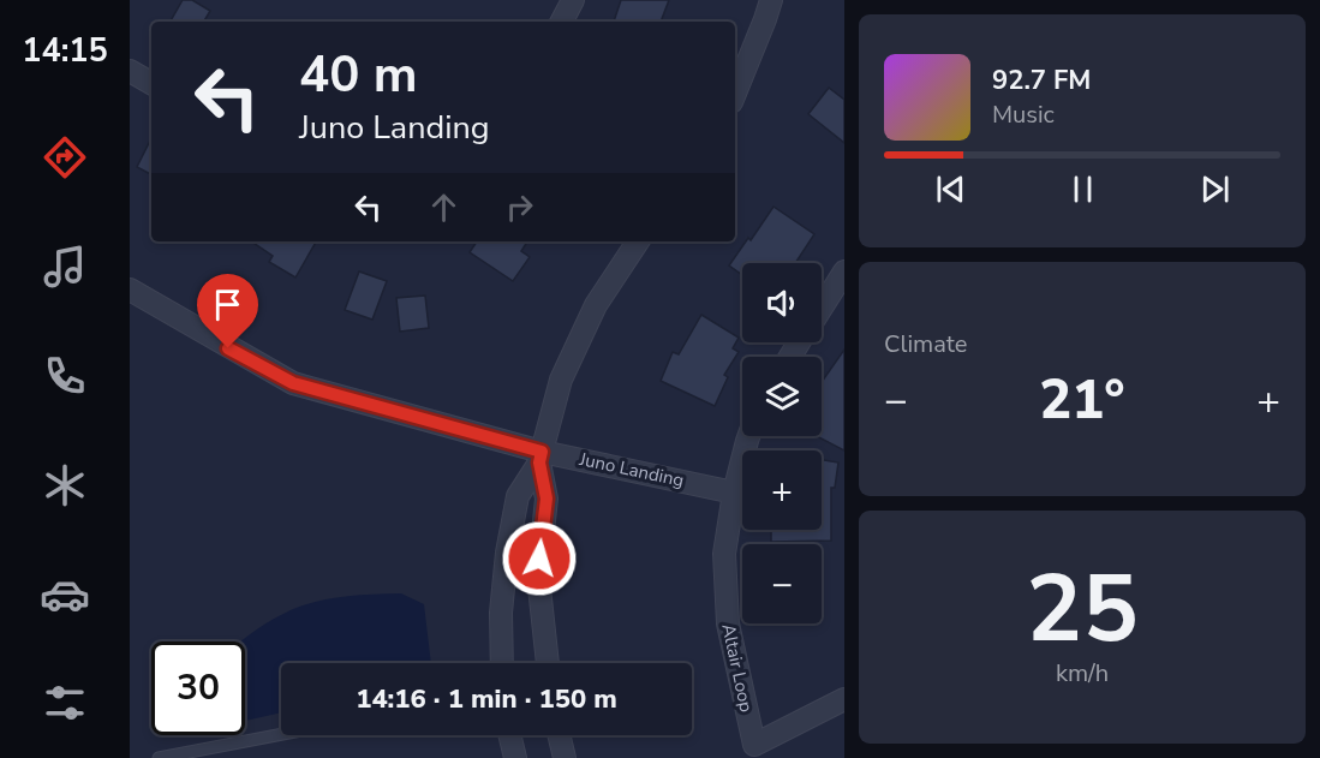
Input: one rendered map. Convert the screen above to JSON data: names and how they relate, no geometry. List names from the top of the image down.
{
  "streets": {
    "street": ["Juno Landing", "Altair Loop"]
  },
  "crossings": [
    ["Juno Landing", "Altair Loop"]
  ],
  "page": {
    "tabs": "14:15",
    "turn": ["40 m", "Juno Landing"],
    "song": ["92.7 FM", "Music"],
    "tile": [
      "Climate",
      ["25", "km/h"]
    ],
    "map_buttons": ["+", "−"],
    "heat": ["−", "21°", "+"],
    "limit": "30",
    "trip": "14:16 · 1 min · 150 m"
  }
}
